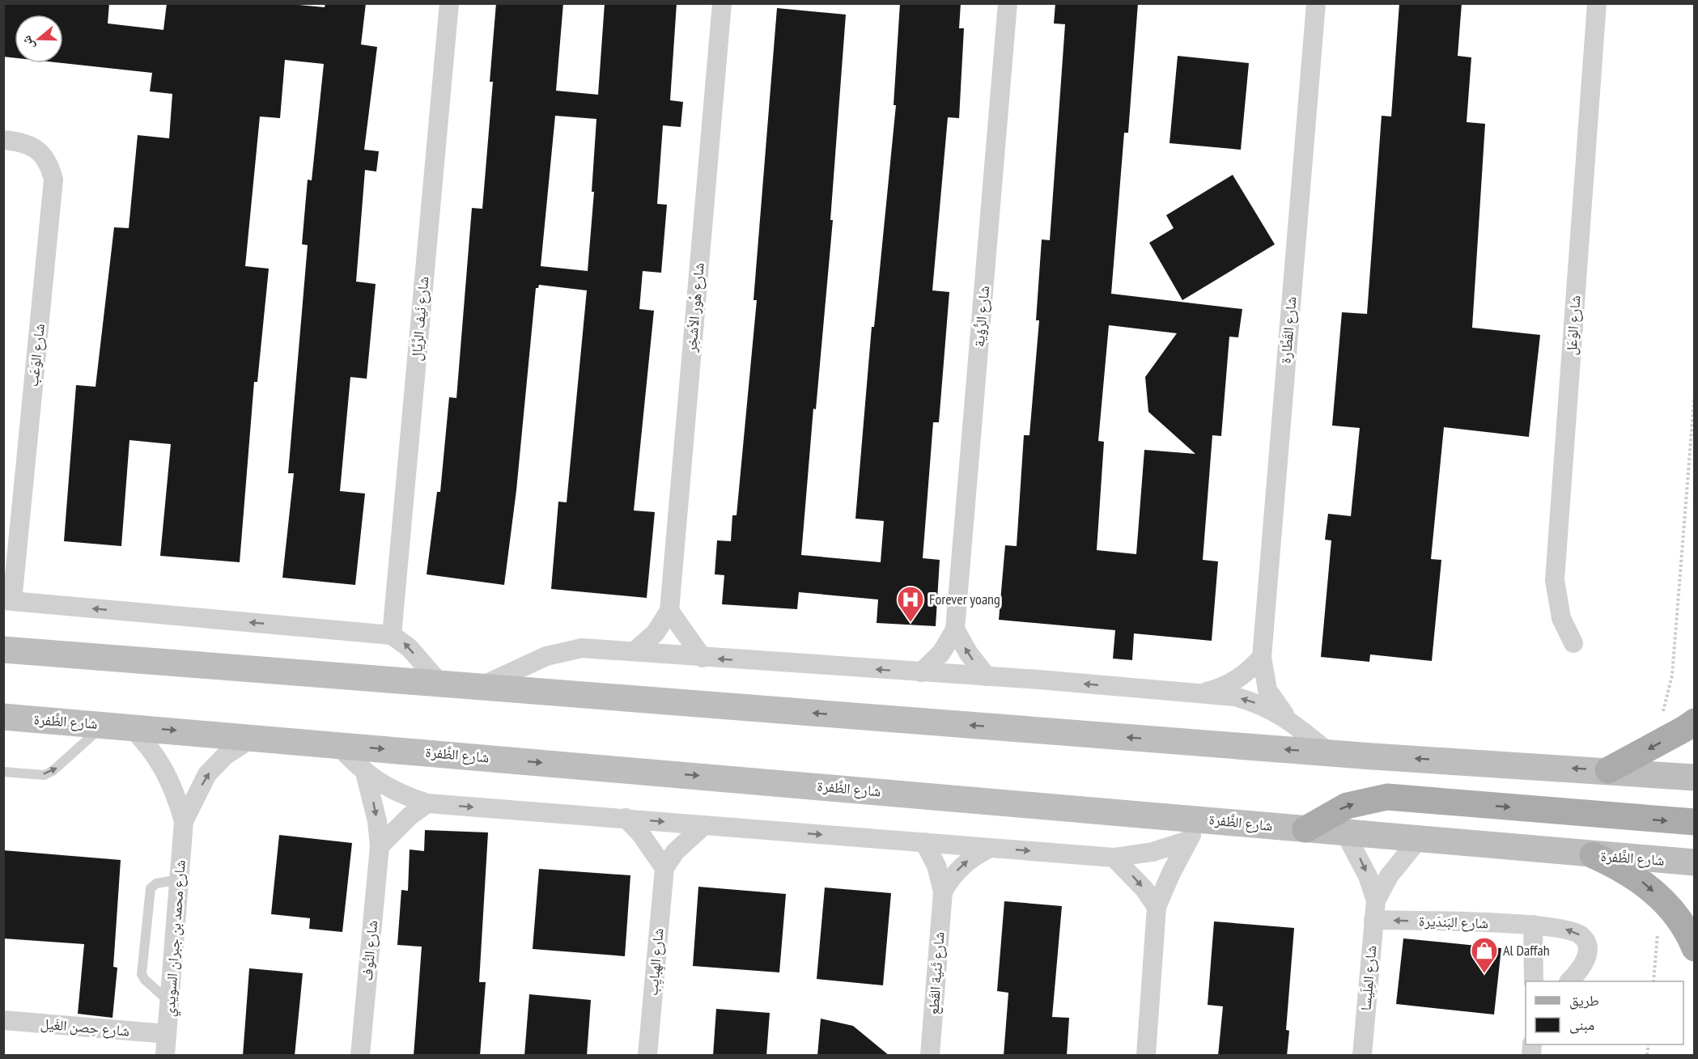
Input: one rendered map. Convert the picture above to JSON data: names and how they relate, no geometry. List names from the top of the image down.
{
  "streets": {
    "main road": ["شارع الظَّفرة"],
    "street": [
      "شارع هُور الأشخِر",
      "شارع الرُّؤية",
      "شارع نَيف الرَّيَّال",
      "شارع الوَعَل",
      "شارع القَطَّارة",
      "شارع الوَعَب",
      "شارع البَندَيرة",
      "شارع محمد بن جبران السويدي",
      "شارع النُّوف",
      "شارع الهِبايِب",
      "شارع ثَنية القَطع",
      "شارع المِلَيسا",
      "شارع حِصن الغَيل"
    ]
  },
  "crossings": [
    ["شارع الظَّفرة", "شارع محمد بن جبران السويدي"],
    ["شارع الظَّفرة", "شارع المِلَيسا"],
    ["شارع البَندَيرة", "شارع المِلَيسا"],
    ["شارع محمد بن جبران السويدي", "شارع حِصن الغَيل"]
  ],
  "places": {
    "hospital": ["Forever yoang"],
    "shop": ["Al Daffah"]
  },
  "legend": ["طريق", "مبنى"],
  "north": "left"
}
